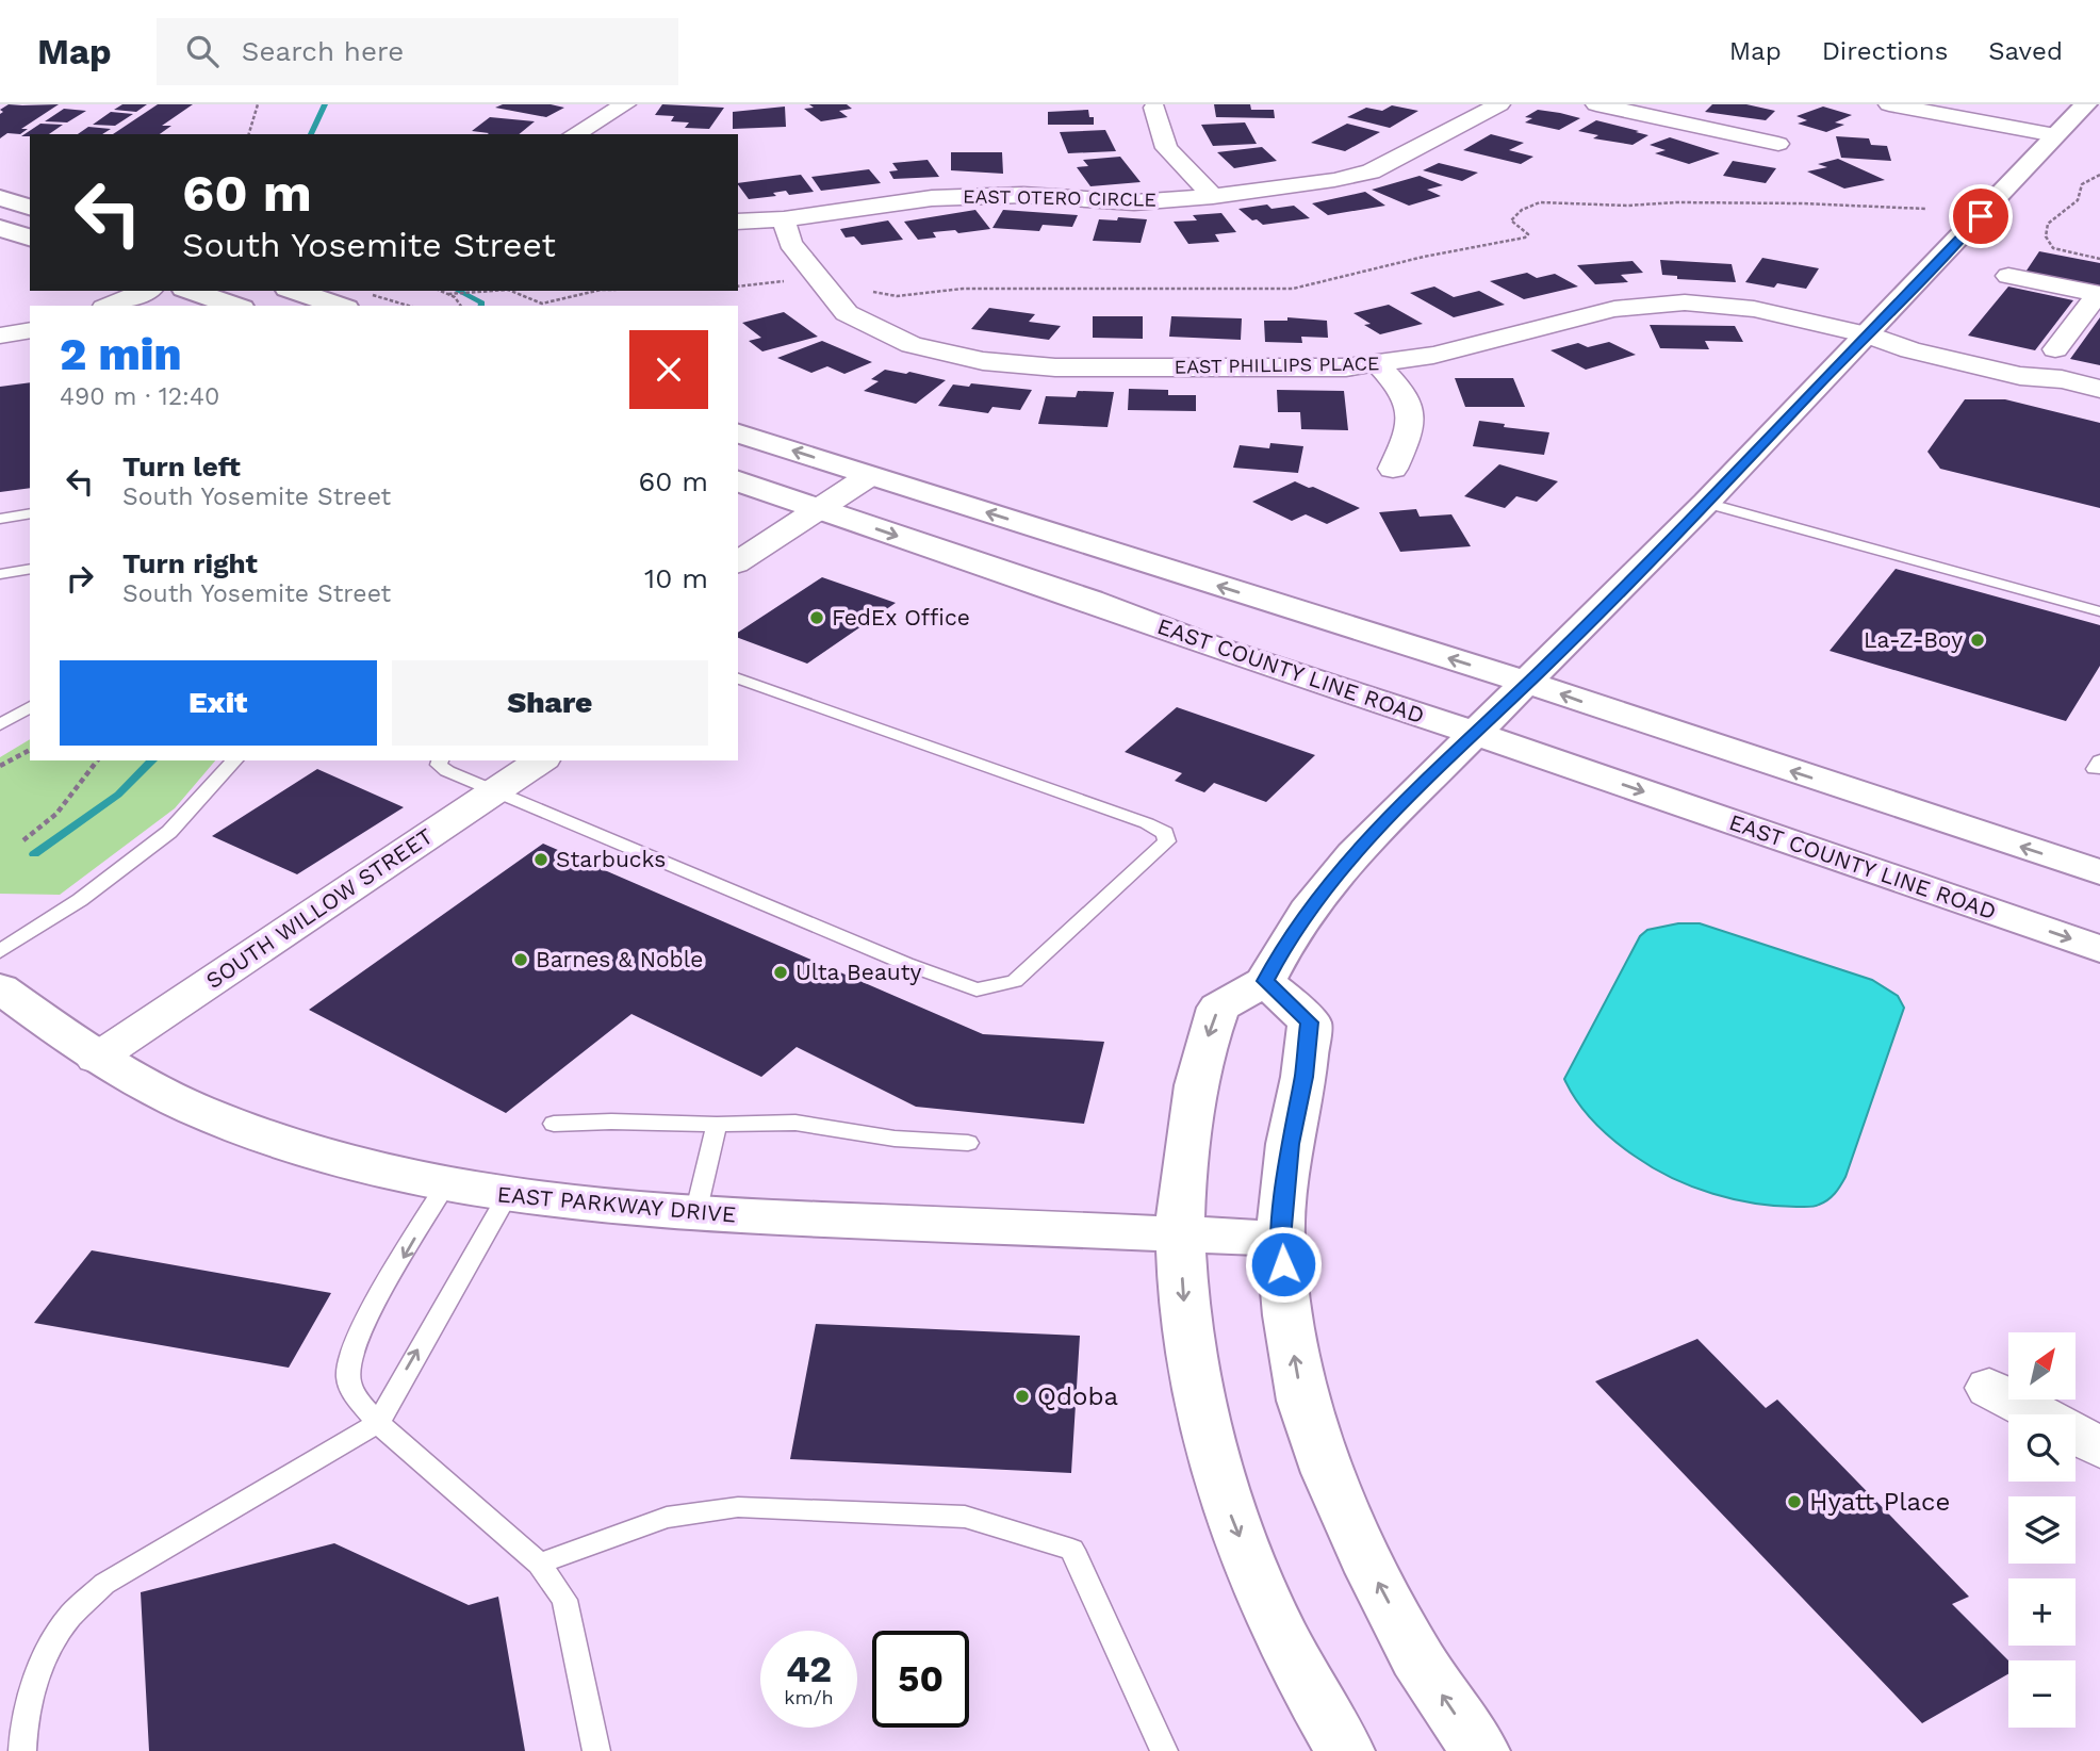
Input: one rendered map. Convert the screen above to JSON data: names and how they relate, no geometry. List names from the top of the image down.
{
  "streets": {
    "main road": ["EAST COUNTY LINE ROAD", "EAST PARKWAY DRIVE"],
    "street": ["EAST OTERO CIRCLE", "EAST PHILLIPS PLACE", "SOUTH WILLOW STREET"]
  },
  "crossings": [
    ["EAST OTERO CIRCLE", "EAST PHILLIPS PLACE"],
    ["SOUTH WILLOW STREET", "EAST PARKWAY DRIVE"]
  ],
  "places": [
    "FedEx Office",
    "La-Z-Boy",
    "Starbucks",
    "Barnes & Noble",
    "Ulta Beauty",
    "Qdoba",
    "Hyatt Place"
  ],
  "north": "top right",
  "page": {
    "header": "Map",
    "search": "Search here",
    "nav": ["Map", "Directions", "Saved"],
    "turn": ["60 m", "South Yosemite Street"],
    "heading": ["2 min", "490 m · 12:40"],
    "list": [
      {
        "name": "Turn left",
        "note": "South Yosemite Street",
        "value": "60 m"
      },
      {
        "name": "Turn right",
        "note": "South Yosemite Street",
        "value": "10 m"
      }
    ],
    "buttons": ["Exit", "Share"],
    "map_buttons": ["+", "−"],
    "speed": "42 km/h",
    "limit": "50"
  }
}
